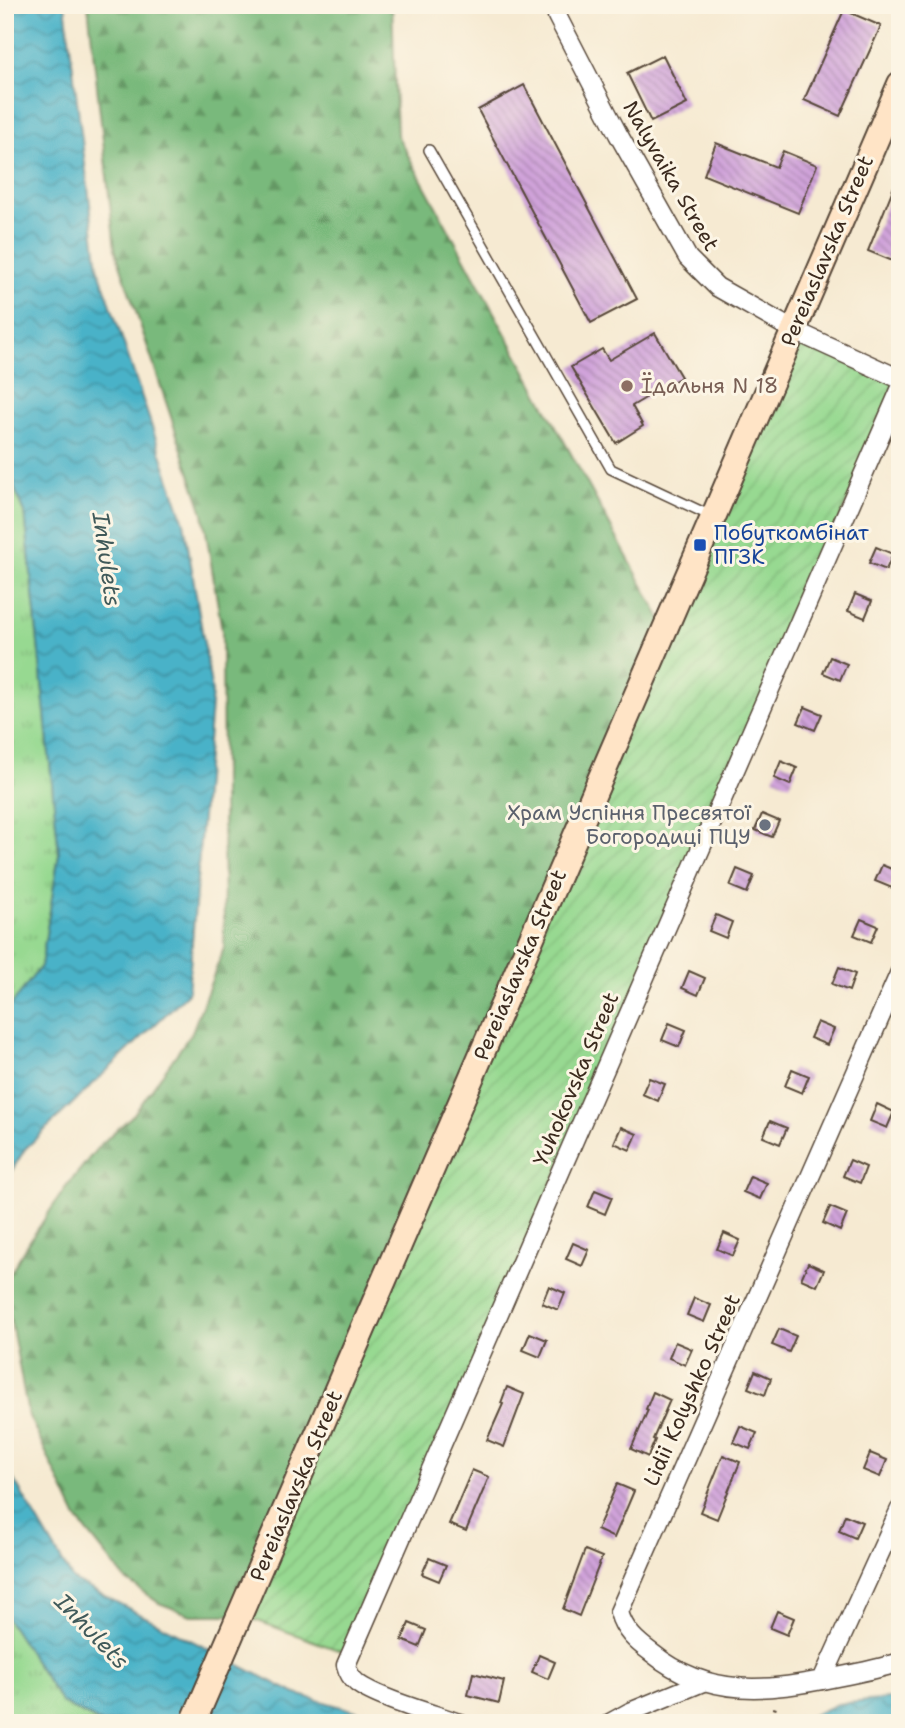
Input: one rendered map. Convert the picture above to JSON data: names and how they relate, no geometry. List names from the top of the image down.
{
  "streets": {
    "street": [
      "Nalyvaika Street",
      "Pereiaslavska Street",
      "Yuhokovska Street",
      "Lidii Kolyshko Street"
    ]
  },
  "crossings": [
    ["Nalyvaika Street", "Pereiaslavska Street"]
  ],
  "water": ["Inhulets"],
  "places": {
    "other": ["Їдальня N 18", "Храм Успіння Пресвятої Богородиці ПЦУ"],
    "transit": ["Побуткомбінат ПГЗК"]
  }
}
